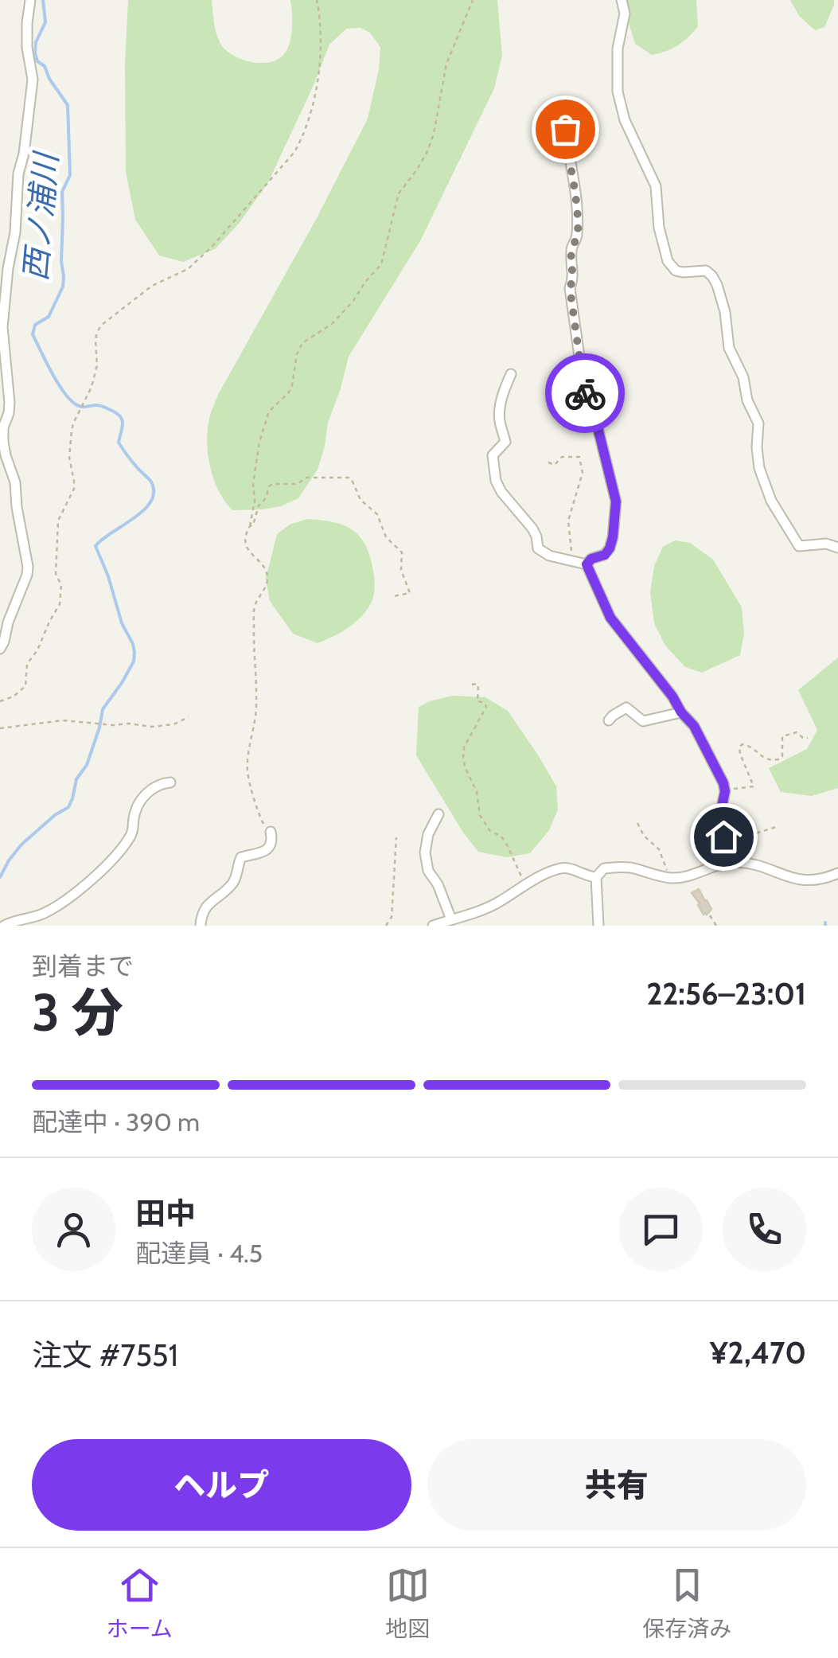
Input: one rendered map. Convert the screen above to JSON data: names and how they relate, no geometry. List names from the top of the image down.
{
  "water": ["西ノ浦川"],
  "page": {
    "heading": ["3 分", "到着まで", "22:56–23:01"],
    "panel": [
      "田中",
      "配達員 · 4.5",
      "注文 #7551",
      "¥2,470"
    ],
    "bar": "配達中 · 390 m",
    "buttons": ["ヘルプ", "共有"],
    "tabs": ["ホーム", "地図", "保存済み"]
  }
}
